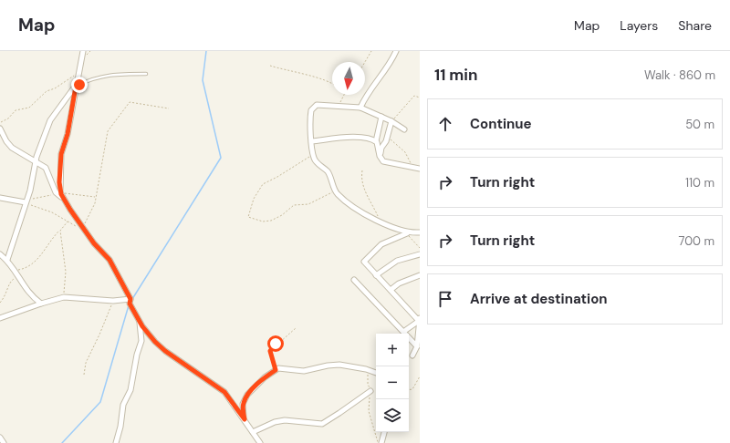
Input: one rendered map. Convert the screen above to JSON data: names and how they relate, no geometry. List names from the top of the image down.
{
  "north": "bottom",
  "page": {
    "header": "Map",
    "nav": ["Map", "Layers", "Share"],
    "heading": ["11 min", "Walk · 860 m"],
    "list": [
      ["Continue", "50 m"],
      ["Turn right", "110 m"],
      ["Turn right", "700 m"],
      "Arrive at destination"
    ],
    "map_buttons": ["+", "−"]
  }
}
